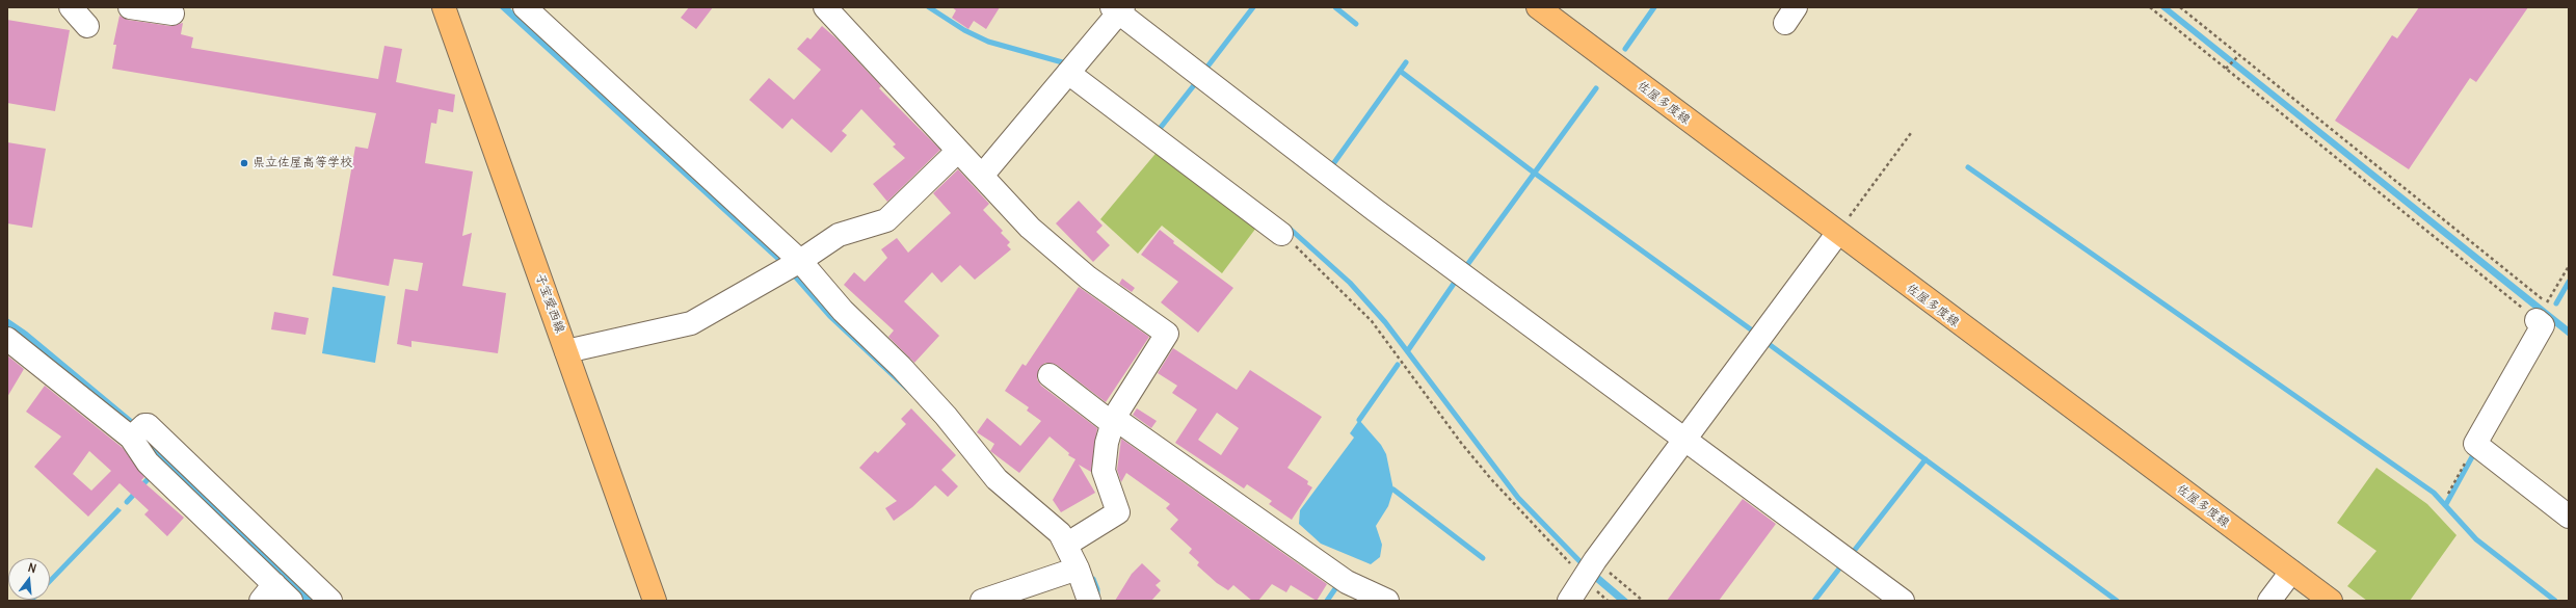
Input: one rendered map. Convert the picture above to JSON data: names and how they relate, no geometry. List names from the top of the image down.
{
  "streets": {
    "main road": ["佐屋多度線", "子宝愛西線"]
  },
  "places": ["県立佐屋高等学校"],
  "north": "top"
}
